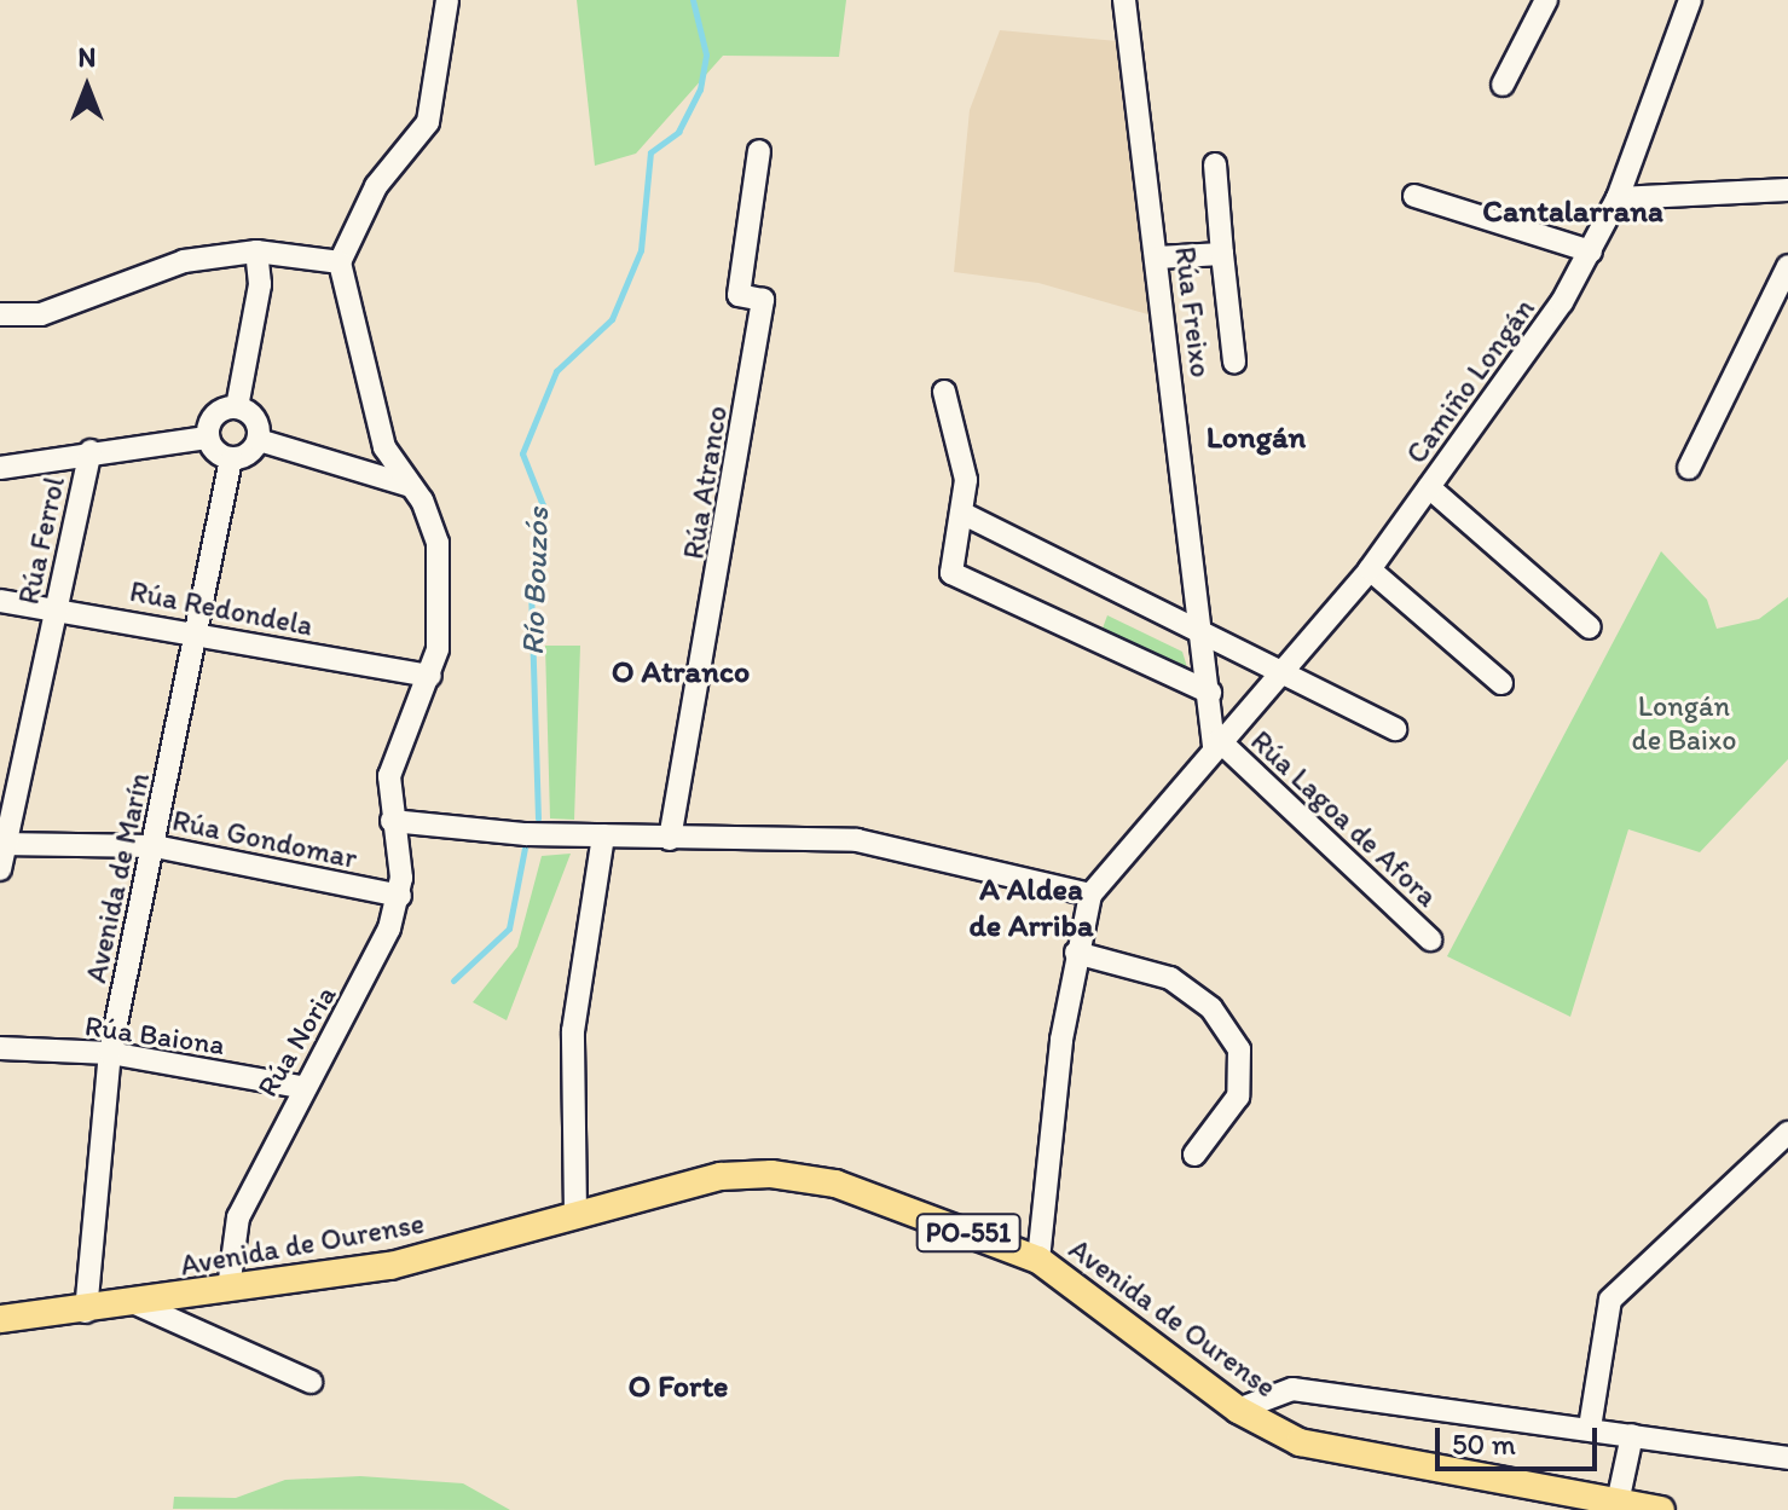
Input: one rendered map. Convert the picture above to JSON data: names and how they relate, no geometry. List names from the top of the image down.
{
  "streets": {
    "main road": ["PO-551", "Avenida de Ourense"],
    "street": [
      "Rúa Freixo",
      "Camiño Longán",
      "Rúa Atranco",
      "Rúa Ferrol",
      "Rúa Redondela",
      "Rúa Lagoa de Afora",
      "Rúa Gondomar",
      "Avenida de Marín",
      "Rúa Baiona",
      "Rúa Noria"
    ]
  },
  "crossings": [
    ["Rúa Freixo", "Camiño Longán"],
    ["Rúa Freixo", "Rúa Lagoa de Afora"],
    ["Camiño Longán", "Rúa Lagoa de Afora"],
    ["Rúa Ferrol", "Rúa Redondela"],
    ["Rúa Ferrol", "Rúa Gondomar"],
    ["Rúa Redondela", "Avenida de Marín"],
    ["Rúa Redondela", "Rúa Noria"],
    ["Rúa Gondomar", "Avenida de Marín"],
    ["Rúa Gondomar", "Rúa Noria"],
    ["Avenida de Marín", "Rúa Baiona"],
    ["Avenida de Marín", "PO-551"],
    ["Avenida de Marín", "Avenida de Ourense"],
    ["Rúa Baiona", "Rúa Noria"],
    ["Rúa Noria", "Avenida de Ourense"],
    ["PO-551", "Avenida de Ourense"]
  ],
  "districts": [
    "Cantalarrana",
    "Longán",
    "O Atranco",
    "A Aldea de Arriba",
    "O Forte"
  ],
  "water": ["Río Bouzós"],
  "parks": ["Longán de Baixo"],
  "scale_bar": "50 m",
  "north": "top"
}
